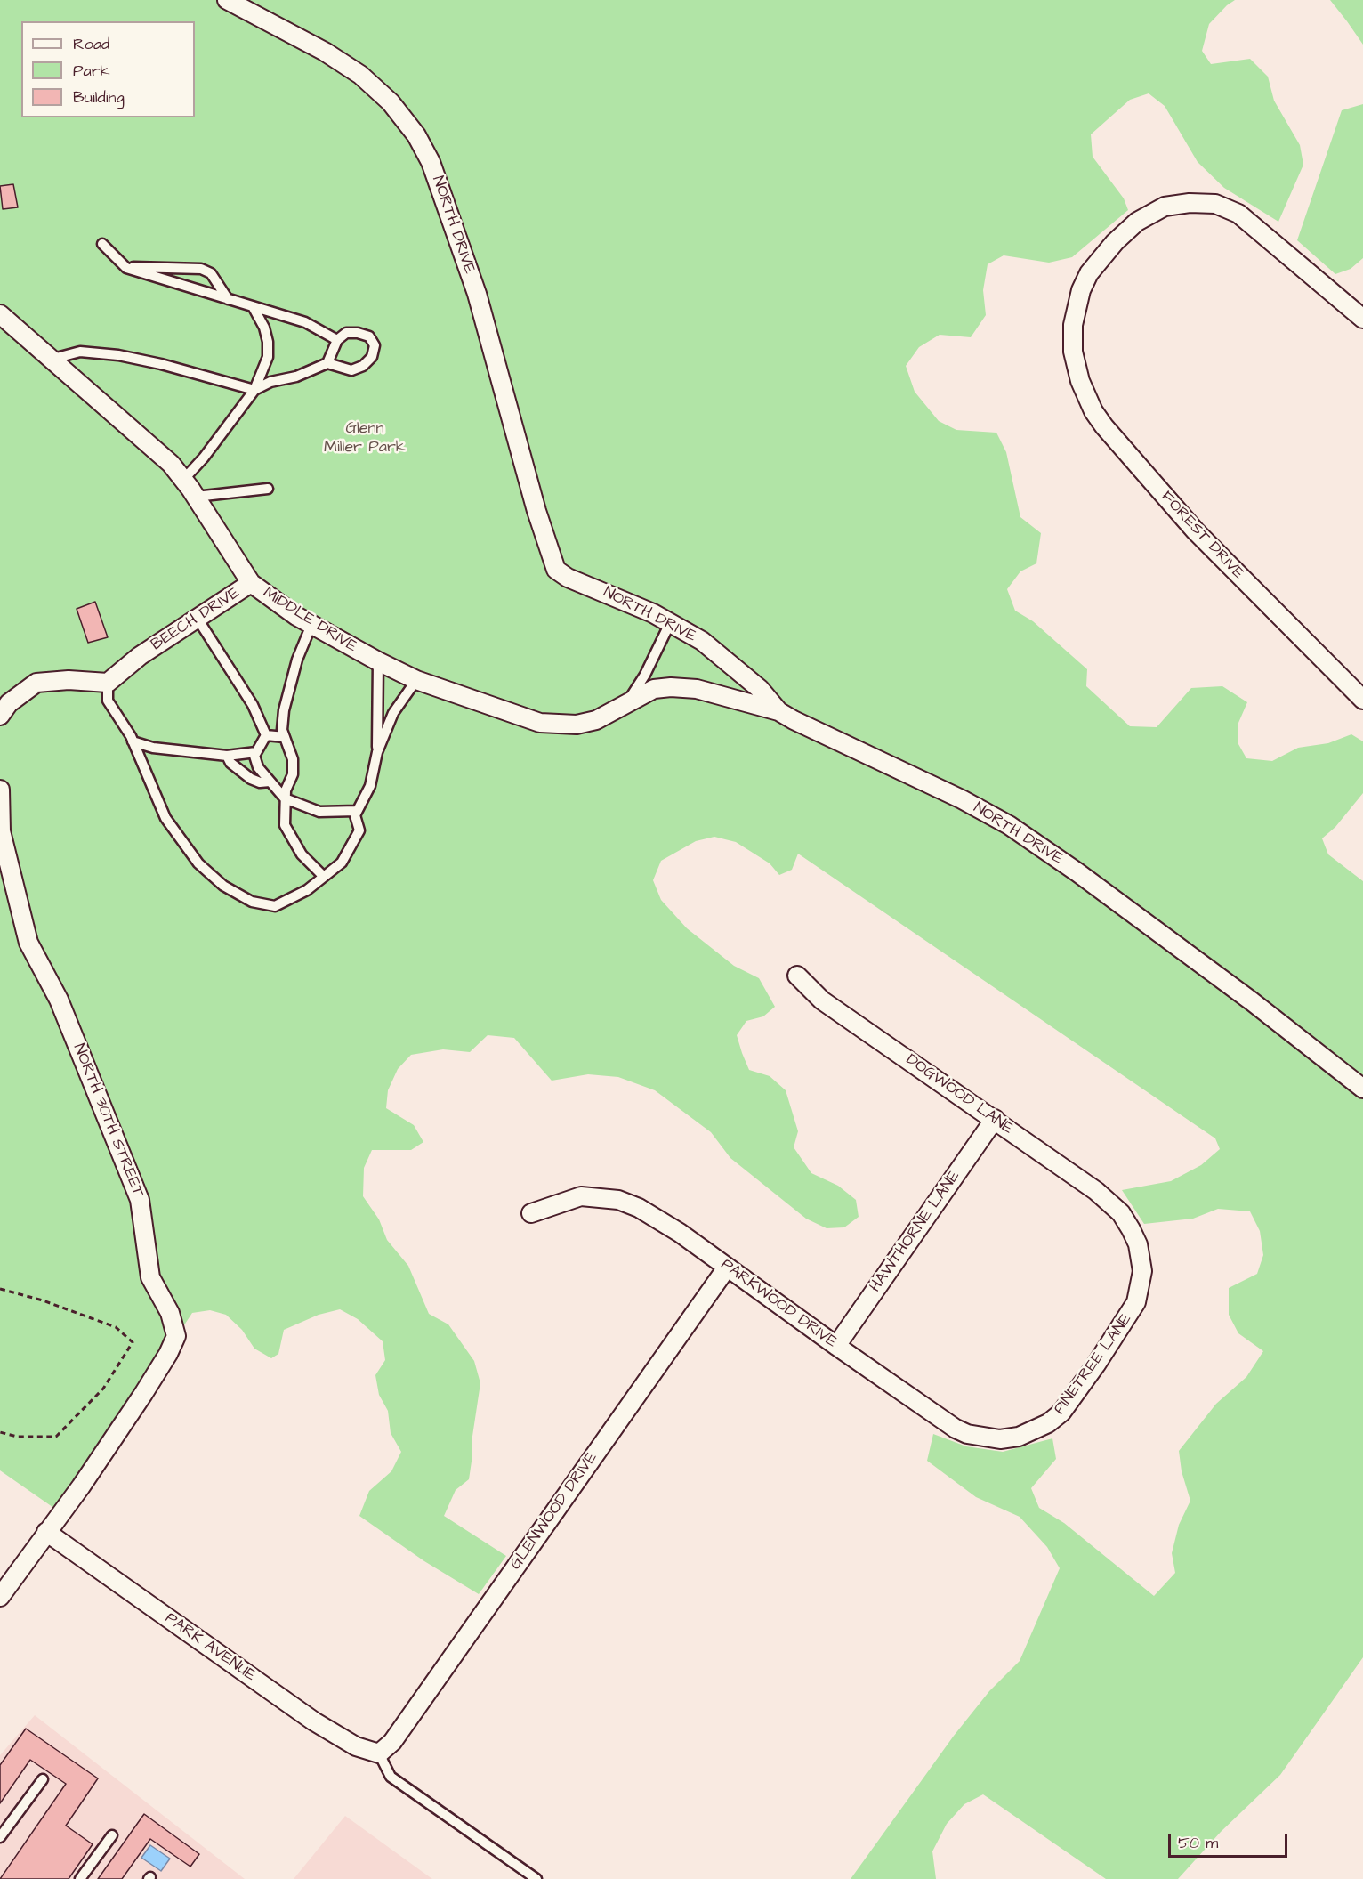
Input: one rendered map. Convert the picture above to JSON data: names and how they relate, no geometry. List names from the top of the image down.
{
  "streets": {
    "street": [
      "NORTH DRIVE",
      "FOREST DRIVE",
      "BEECH DRIVE",
      "MIDDLE DRIVE",
      "DOGWOOD LANE",
      "NORTH 30TH STREET",
      "HAWTHORNE LANE",
      "PARKWOOD DRIVE",
      "PINETREE LANE",
      "GLENWOOD DRIVE",
      "PARK AVENUE"
    ]
  },
  "crossings": [
    ["NORTH DRIVE", "MIDDLE DRIVE"],
    ["BEECH DRIVE", "MIDDLE DRIVE"],
    ["DOGWOOD LANE", "HAWTHORNE LANE"],
    ["DOGWOOD LANE", "PINETREE LANE"],
    ["NORTH 30TH STREET", "PARK AVENUE"],
    ["HAWTHORNE LANE", "PARKWOOD DRIVE"],
    ["PARKWOOD DRIVE", "PINETREE LANE"],
    ["PARKWOOD DRIVE", "GLENWOOD DRIVE"],
    ["GLENWOOD DRIVE", "PARK AVENUE"]
  ],
  "parks": ["Glenn Miller Park"],
  "legend": ["Road", "Park", "Building"],
  "scale_bar": "50 m"
}
